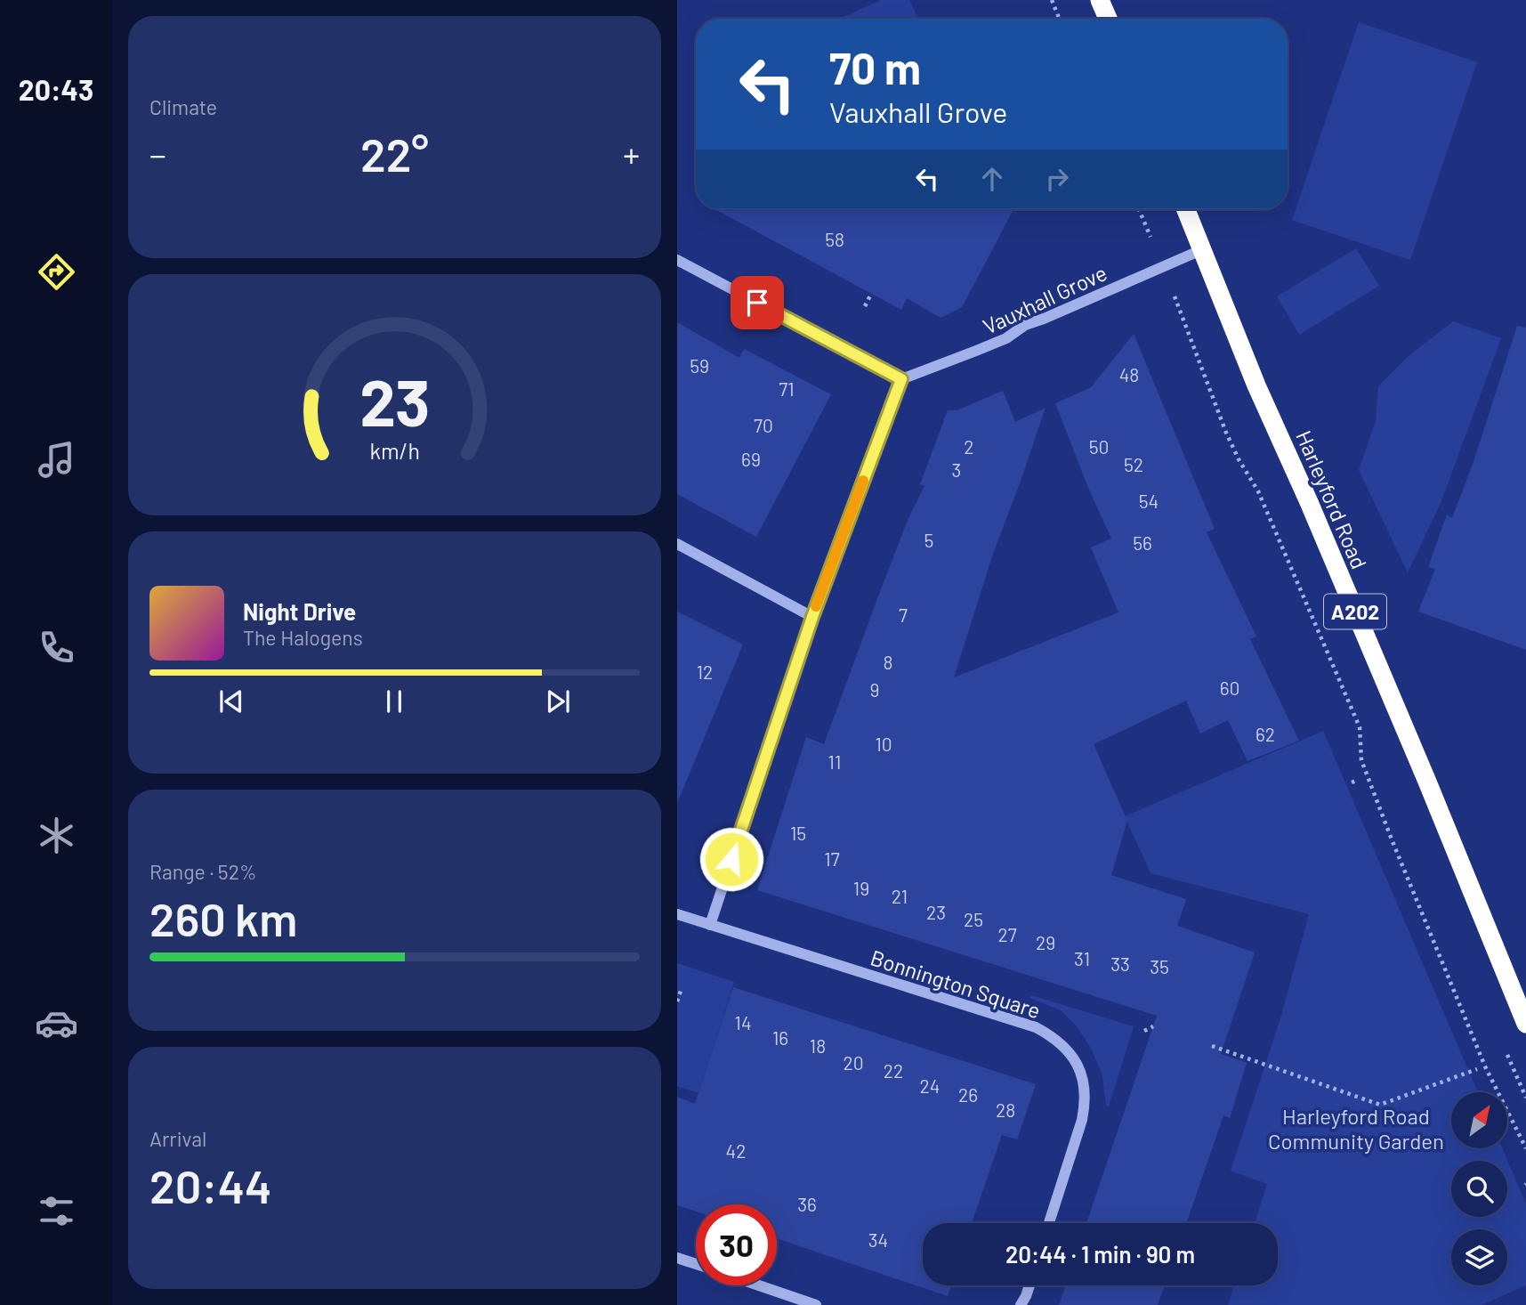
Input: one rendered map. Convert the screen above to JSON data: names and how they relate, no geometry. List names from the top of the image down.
{
  "streets": {
    "highway": ["Harleyford Road", "A202"],
    "street": ["Vauxhall Grove", "Bonnington Square"]
  },
  "crossings": [
    ["Vauxhall Grove", "Harleyford Road"]
  ],
  "parks": ["Harleyford Road Community Garden"],
  "house_numbers": [
    "58",
    "59",
    "48",
    "71",
    "70",
    "2",
    "50",
    "69",
    "52",
    "3",
    "54",
    "5",
    "56",
    "7",
    "8",
    "12",
    "60",
    "9",
    "62",
    "10",
    "11",
    "15",
    "17",
    "19",
    "21",
    "23",
    "25",
    "27",
    "29",
    "31",
    "33",
    "35",
    "14",
    "16",
    "18",
    "20",
    "22",
    "24",
    "26",
    "28",
    "42",
    "36",
    "34"
  ],
  "north": "top right",
  "page": {
    "tabs": "20:43",
    "tile": [
      "Climate",
      ["Range · 52%", "260 km"],
      ["Arrival", "20:44"]
    ],
    "turn": ["70 m", "Vauxhall Grove"],
    "heat": ["−", "22°", "+"],
    "song": ["Night Drive", "The Halogens"],
    "limit": "30",
    "trip": "20:44 · 1 min · 90 m",
    "gauge": ["23", "km/h"]
  }
}
